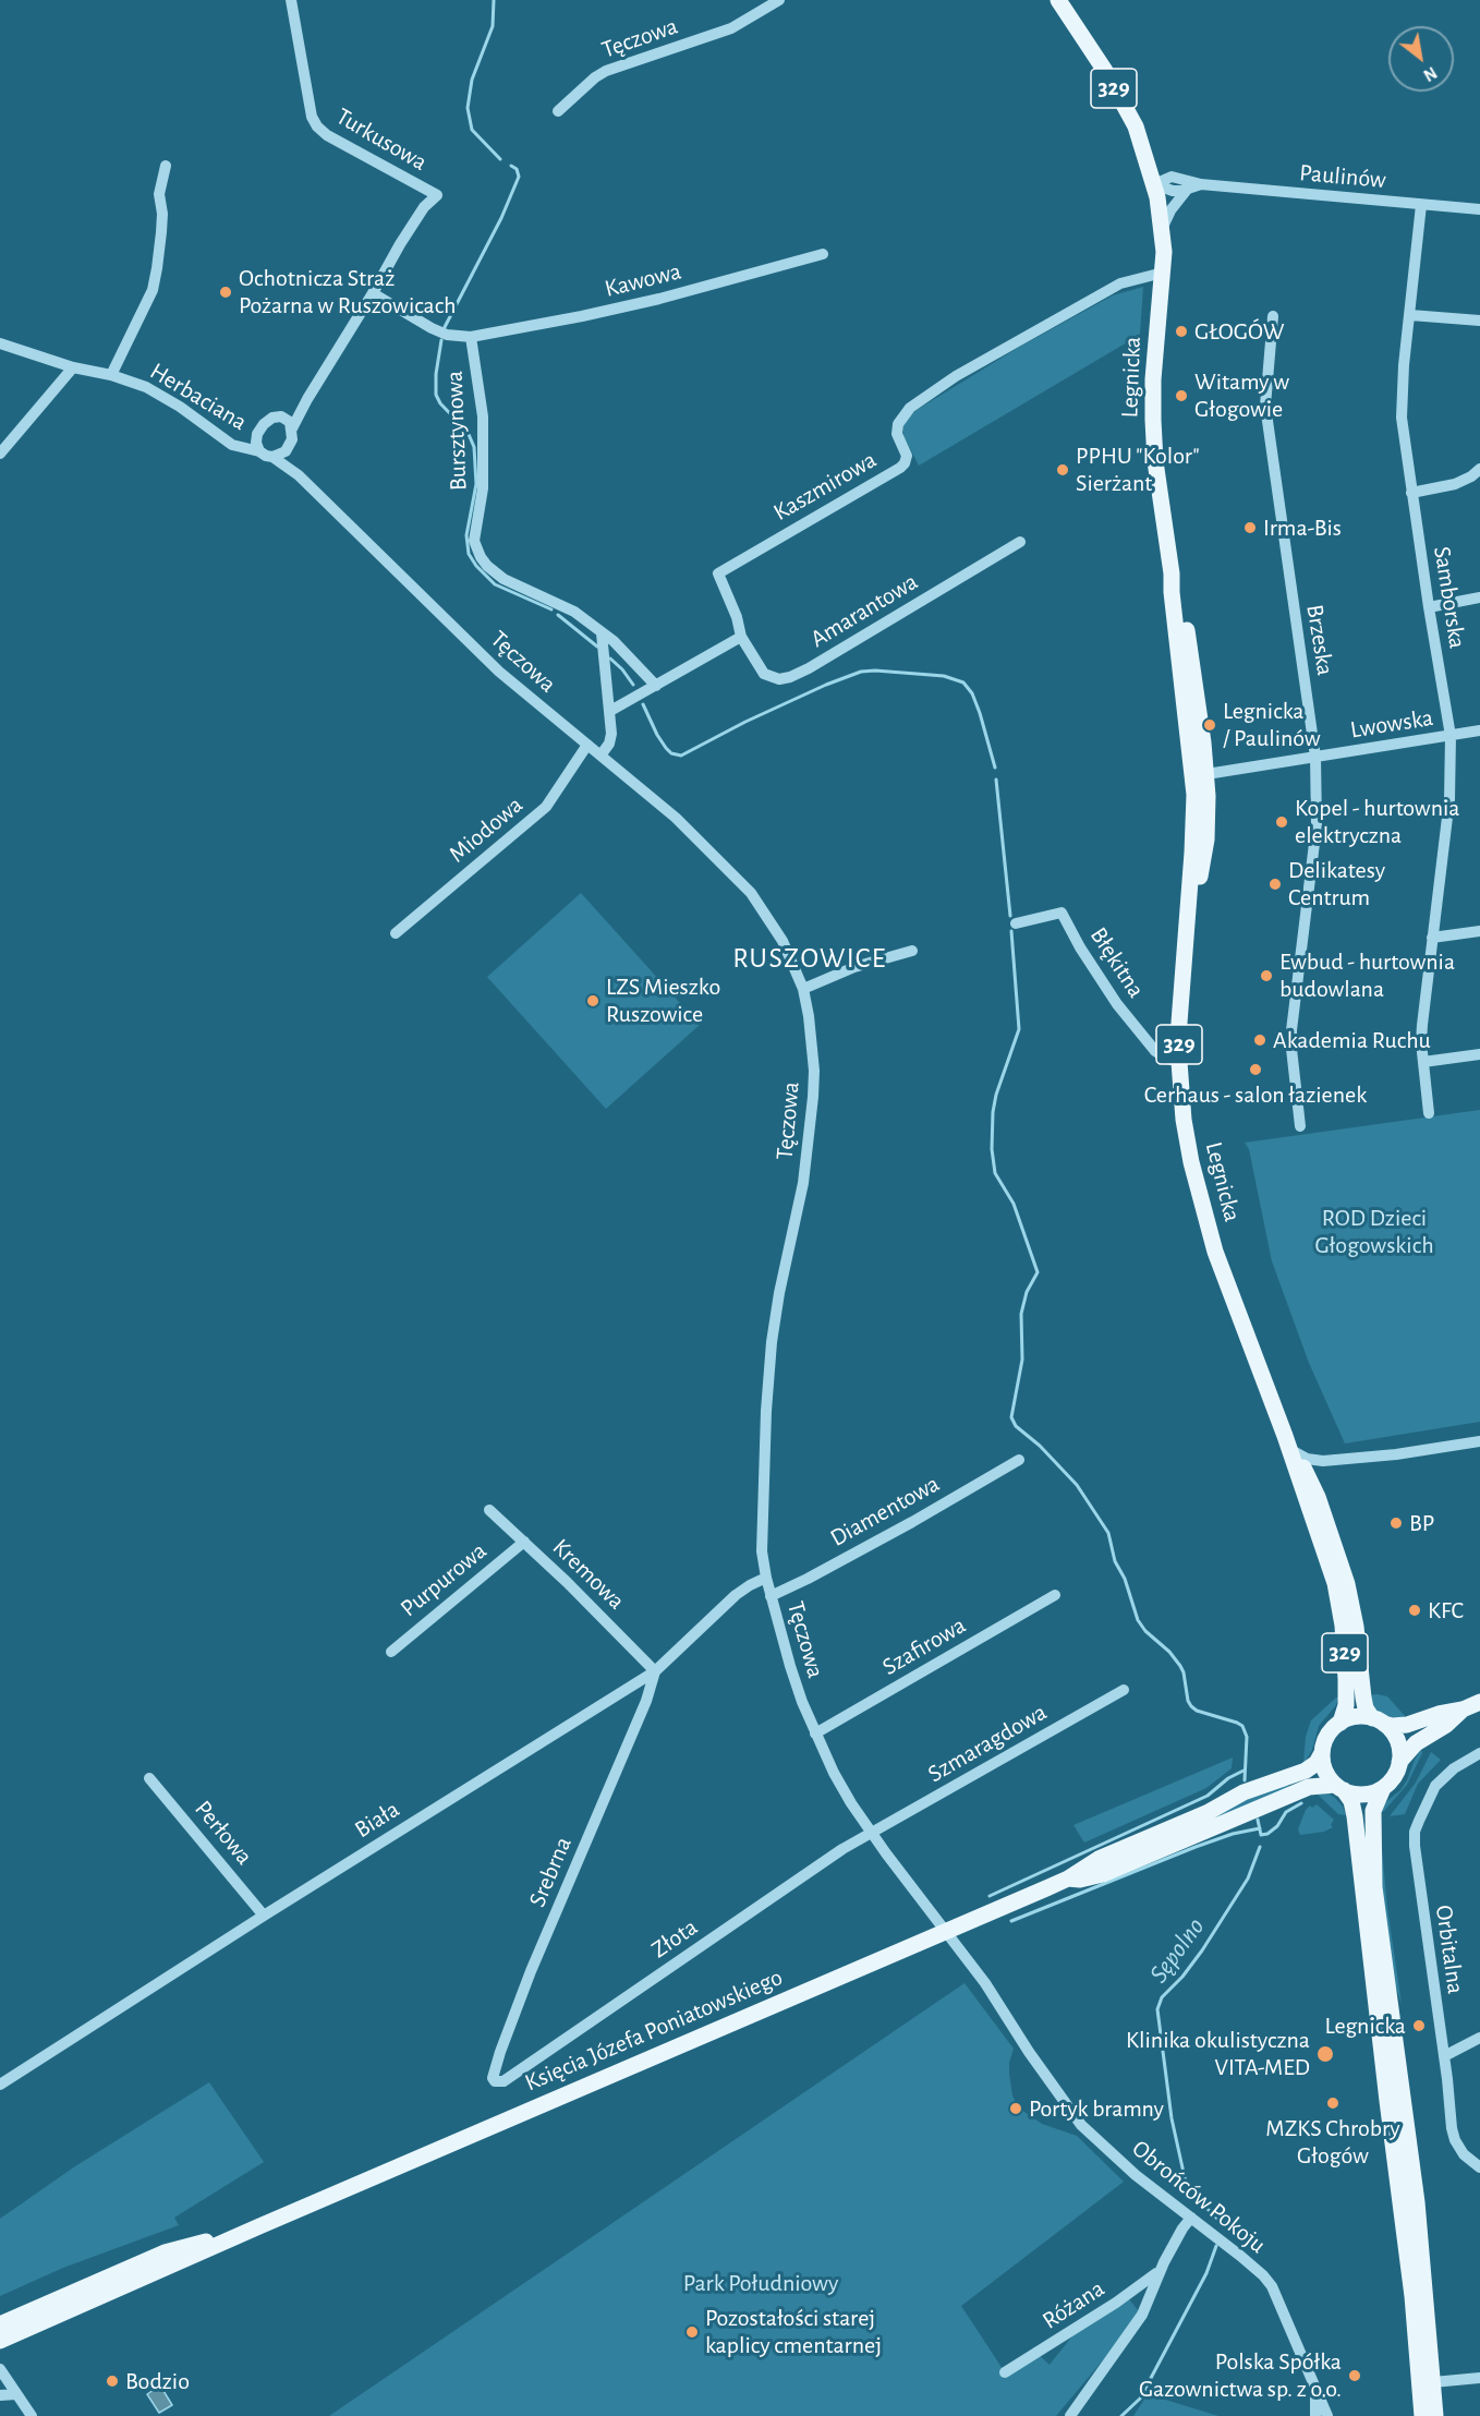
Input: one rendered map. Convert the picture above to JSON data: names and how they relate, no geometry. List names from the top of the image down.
{
  "streets": {
    "main road": ["329", "Legnicka", "Księcia Józefa Poniatowskiego"],
    "street": [
      "Tęczowa",
      "Turkusowa",
      "Paulinów",
      "Kawowa",
      "Herbaciana",
      "Bursztynowa",
      "Kaszmirowa",
      "Samborska",
      "Amarantowa",
      "Brzeska",
      "Lwowska",
      "Miodowa",
      "Błękitna",
      "Diamentowa",
      "Kremowa",
      "Purpurowa",
      "Szafirowa",
      "Szmaragdowa",
      "Biała",
      "Perłowa",
      "Srebrna",
      "Złota",
      "Orbitalna",
      "Obrońców Pokoju",
      "Różana"
    ]
  },
  "crossings": [
    ["Tęczowa", "Turkusowa"],
    ["Tęczowa", "Herbaciana"],
    ["Tęczowa", "Bursztynowa"],
    ["Tęczowa", "Miodowa"],
    ["Tęczowa", "Diamentowa"],
    ["Tęczowa", "Szafirowa"],
    ["Tęczowa", "Szmaragdowa"],
    ["Tęczowa", "Biała"],
    ["Tęczowa", "Złota"],
    ["Tęczowa", "Księcia Józefa Poniatowskiego"],
    ["Tęczowa", "Obrońców Pokoju"],
    ["329", "Paulinów"],
    ["329", "Legnicka"],
    ["Paulinów", "Legnicka"],
    ["Paulinów", "Samborska"],
    ["Kawowa", "Bursztynowa"],
    ["Legnicka", "Kaszmirowa"],
    ["Legnicka", "Lwowska"],
    ["Legnicka", "Błękitna"],
    ["Legnicka", "Księcia Józefa Poniatowskiego"],
    ["Kaszmirowa", "Amarantowa"],
    ["Samborska", "Lwowska"],
    ["Brzeska", "Lwowska"],
    ["Kremowa", "Purpurowa"],
    ["Kremowa", "Biała"],
    ["Kremowa", "Srebrna"],
    ["Szmaragdowa", "Złota"],
    ["Biała", "Perłowa"],
    ["Biała", "Srebrna"],
    ["Srebrna", "Złota"],
    ["Księcia Józefa Poniatowskiego", "Obrońców Pokoju"],
    ["Obrońców Pokoju", "Różana"]
  ],
  "districts": ["RUSZOWICE"],
  "water": ["Sępolno"],
  "parks": ["ROD Dzieci Głogowskich", "Park Południowy"],
  "places": [
    "Ochotnicza Straż Pożarna w Ruszowicach",
    "GŁOGÓW",
    "Witamy w Głogowie",
    "PPHU \"Kolor\" Sierżant",
    "Irma-Bis",
    "Legnicka / Paulinów",
    "Kopel - hurtownia elektryczna",
    "Delikatesy Centrum",
    "Ewbud - hurtownia budowlana",
    "LZS Mieszko Ruszowice",
    "Akademia Ruchu",
    "Cerhaus - salon łazienek",
    "BP",
    "KFC",
    "Legnicka",
    "Klinika okulistyczna VITA-MED",
    "MZKS Chrobry Głogów",
    "Portyk bramny",
    "Pozostałości starej kaplicy cmentarnej",
    "Polska Spółka Gazownictwa sp. z o.o.",
    "Bodzio"
  ],
  "north": "bottom right"
}
